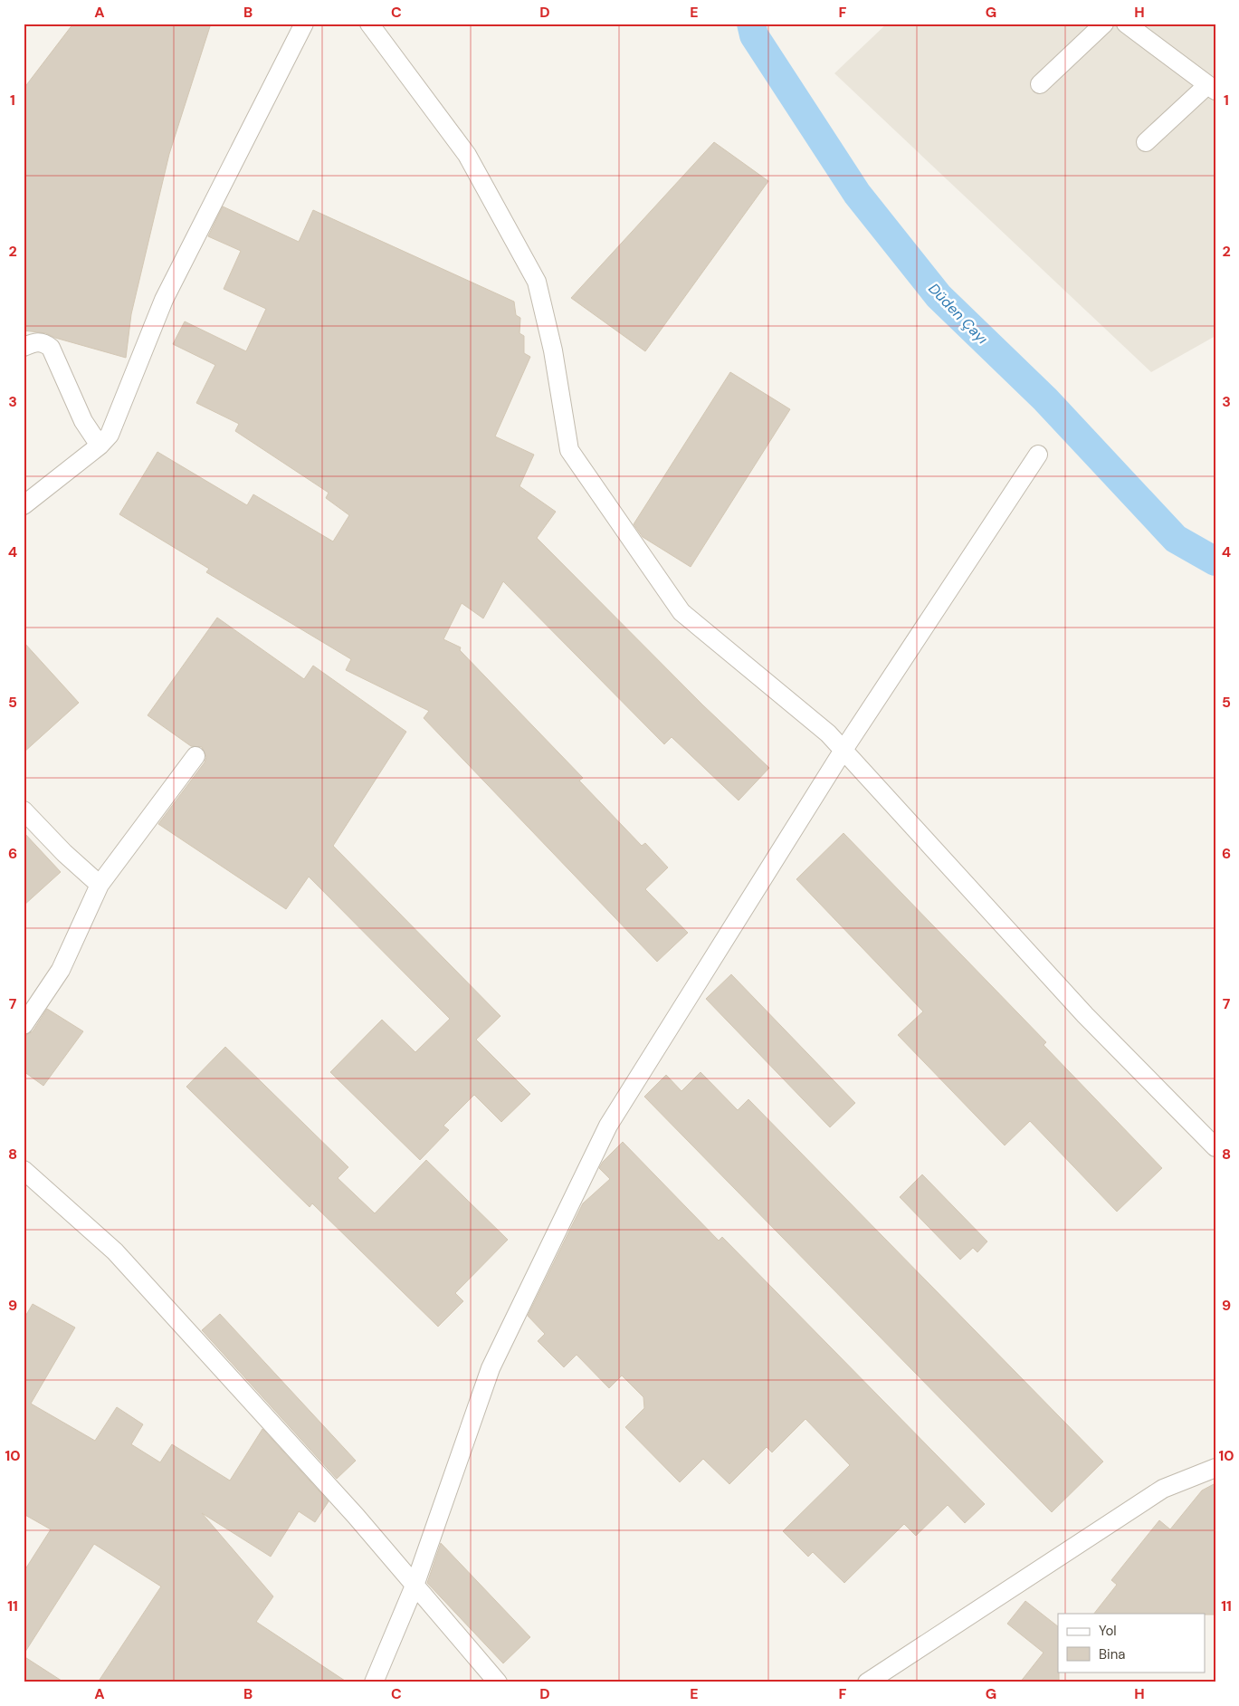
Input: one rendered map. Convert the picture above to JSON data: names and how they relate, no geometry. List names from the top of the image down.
{
  "water": ["Düden Çayı"],
  "legend": ["Yol", "Bina"],
  "grid": {
    "columns": [
      "A",
      "B",
      "C",
      "D",
      "E",
      "F",
      "G",
      "H"
    ],
    "rows": [
      "1",
      "2",
      "3",
      "4",
      "5",
      "6",
      "7",
      "8",
      "9",
      "10",
      "11"
    ]
  }
}
